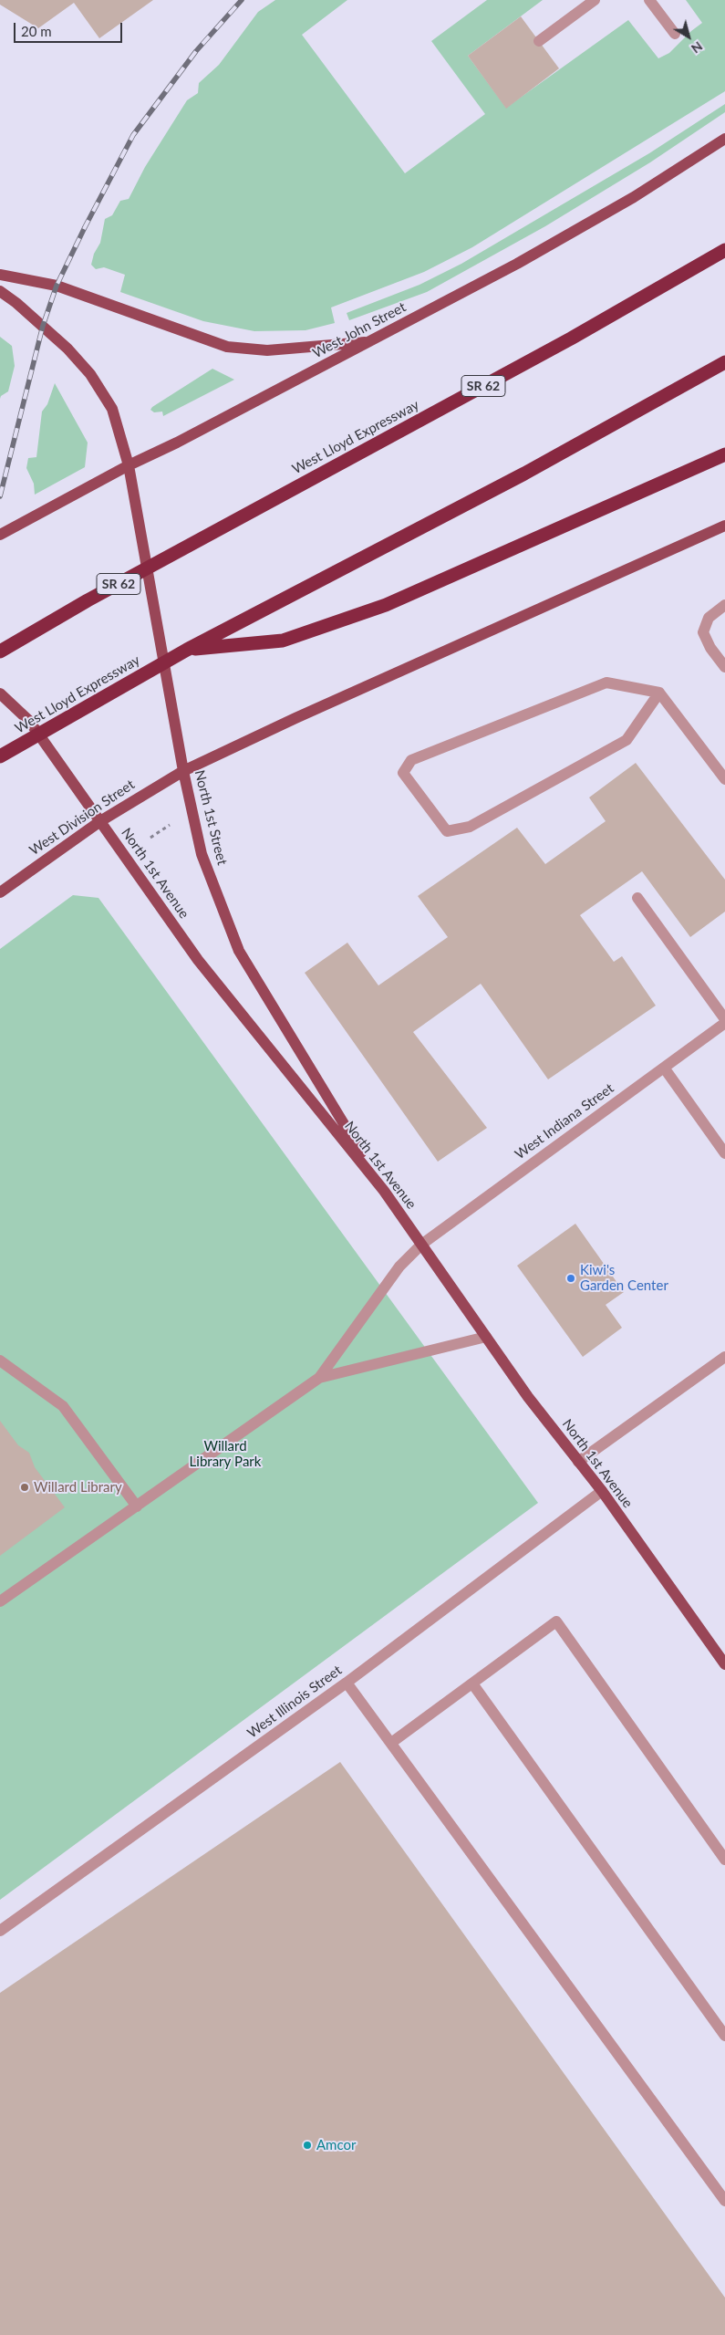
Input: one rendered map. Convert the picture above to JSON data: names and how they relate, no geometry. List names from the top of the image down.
{
  "streets": {
    "highway": ["SR 62", "West Lloyd Expressway"],
    "main road": [
      "West John Street",
      "West Division Street",
      "North 1st Street",
      "North 1st Avenue"
    ],
    "street": ["West Indiana Street", "West Illinois Street"]
  },
  "crossings": [
    ["West John Street", "North 1st Street"],
    ["West Division Street", "North 1st Street"],
    ["West Division Street", "North 1st Avenue"],
    ["North 1st Street", "North 1st Avenue"],
    ["North 1st Avenue", "West Indiana Street"],
    ["North 1st Avenue", "West Illinois Street"]
  ],
  "parks": ["Willard Library Park"],
  "places": ["Kiwi's Garden Center", "Willard Library", "Amcor"],
  "scale_bar": "20 m",
  "north": "bottom right"
}
